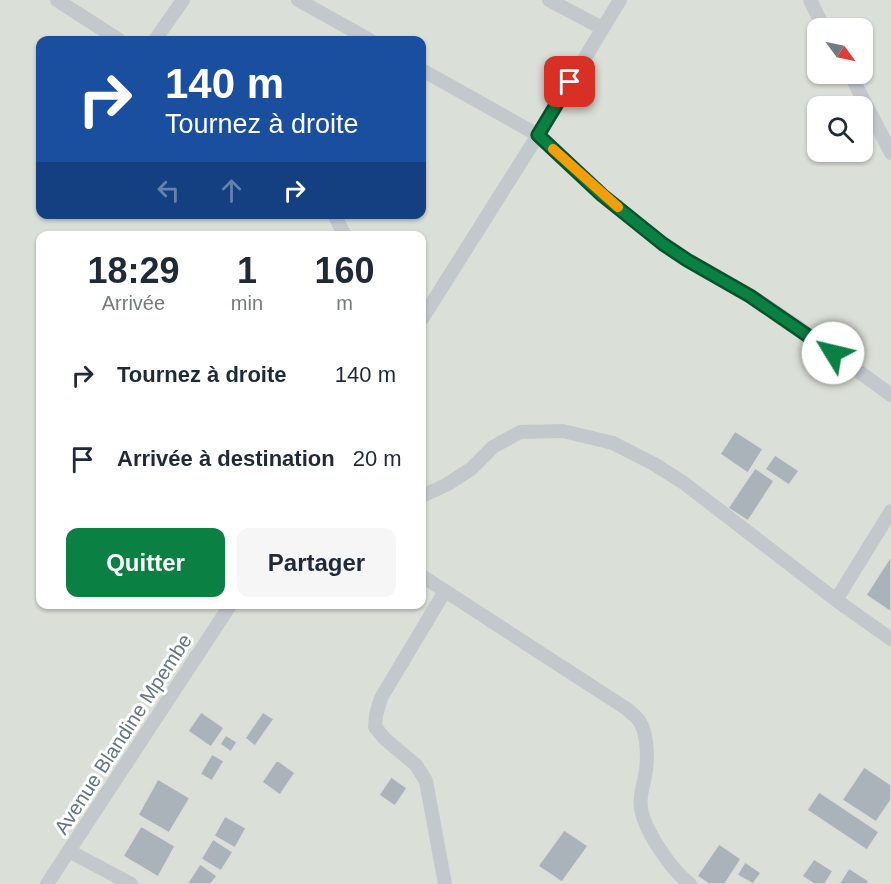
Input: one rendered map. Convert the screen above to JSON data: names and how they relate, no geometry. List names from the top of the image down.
{
  "streets": {
    "street": ["Avenue Blandine Mpembe"]
  },
  "north": "bottom right",
  "page": {
    "turn": ["140 m", "Tournez à droite"],
    "eta": [
      "18:29",
      "Arrivée",
      "1",
      "min",
      "160",
      "m"
    ],
    "list": [
      {
        "name": "Tournez à droite",
        "value": "140 m"
      },
      {
        "name": "Arrivée à destination",
        "value": "20 m"
      }
    ],
    "buttons": ["Quitter", "Partager"]
  }
}
